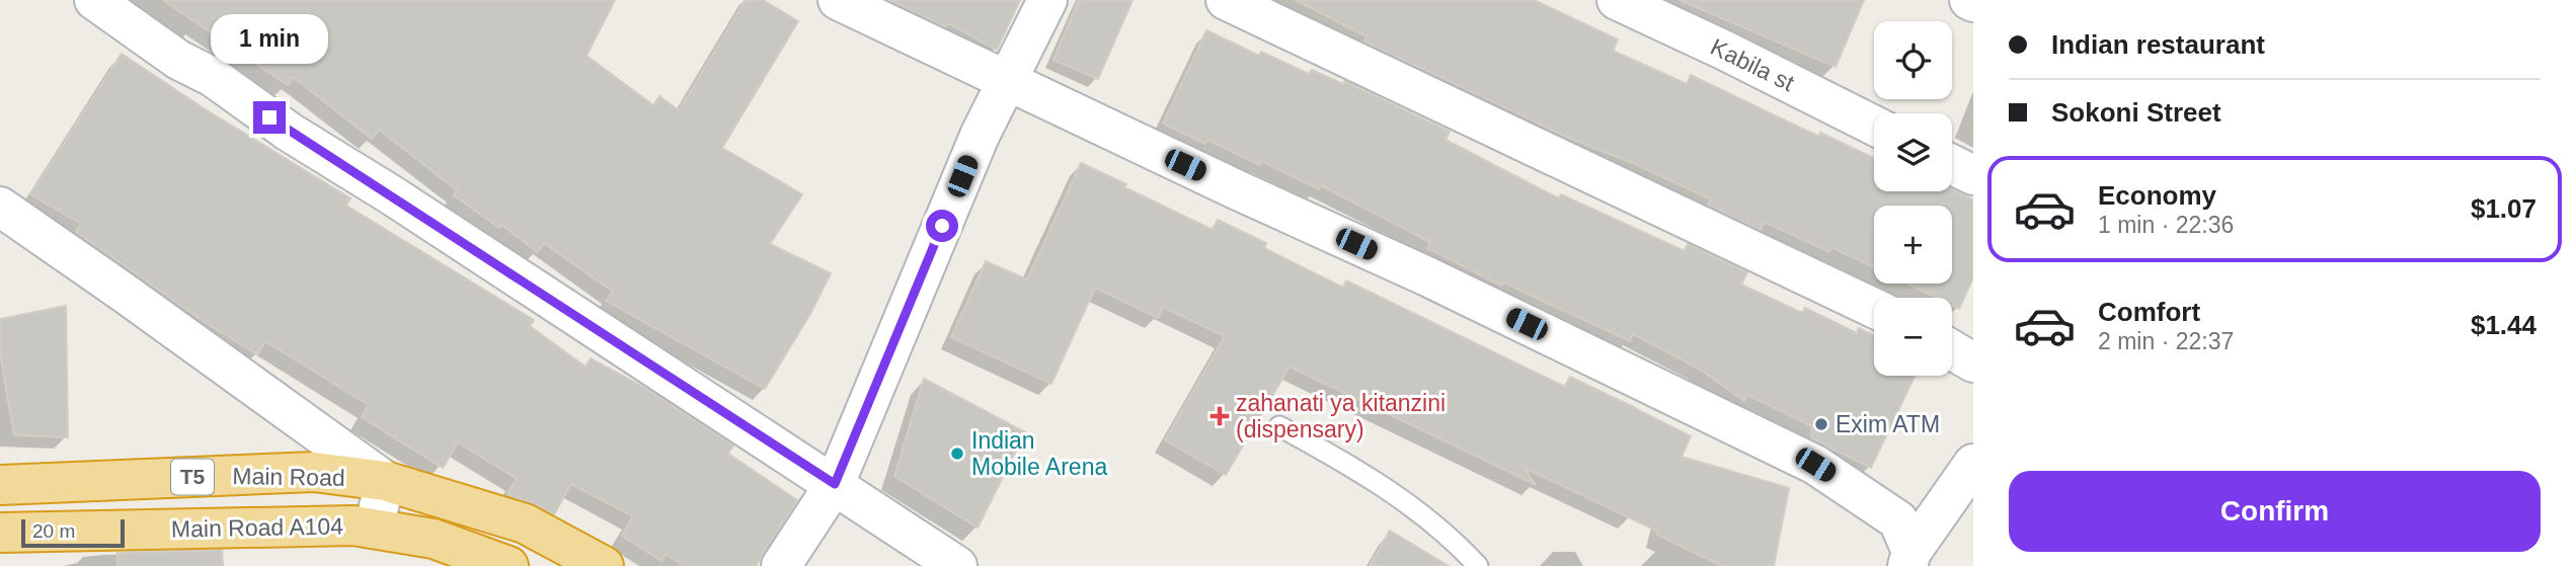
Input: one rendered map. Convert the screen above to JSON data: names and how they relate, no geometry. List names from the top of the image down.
{
  "streets": {
    "highway": ["T5", "Main Road", "Main Road A104"],
    "street": ["Kabila st"]
  },
  "places": {
    "health": ["zahanati ya kitanzini (dispensary)"],
    "other": ["Exim ATM", "Indian Mobile Arena"]
  },
  "scale_bar": "20 m",
  "page": {
    "banner": ["Indian restaurant", "Sokoni Street"],
    "bubble": "1 min",
    "map_buttons": ["+", "−"],
    "list": [
      {
        "name": "Economy",
        "note": "1 min · 22:36",
        "value": "$1.07"
      },
      {
        "name": "Comfort",
        "note": "2 min · 22:37",
        "value": "$1.44"
      }
    ],
    "buttons": "Confirm",
    "scale": "20 m"
  }
}
